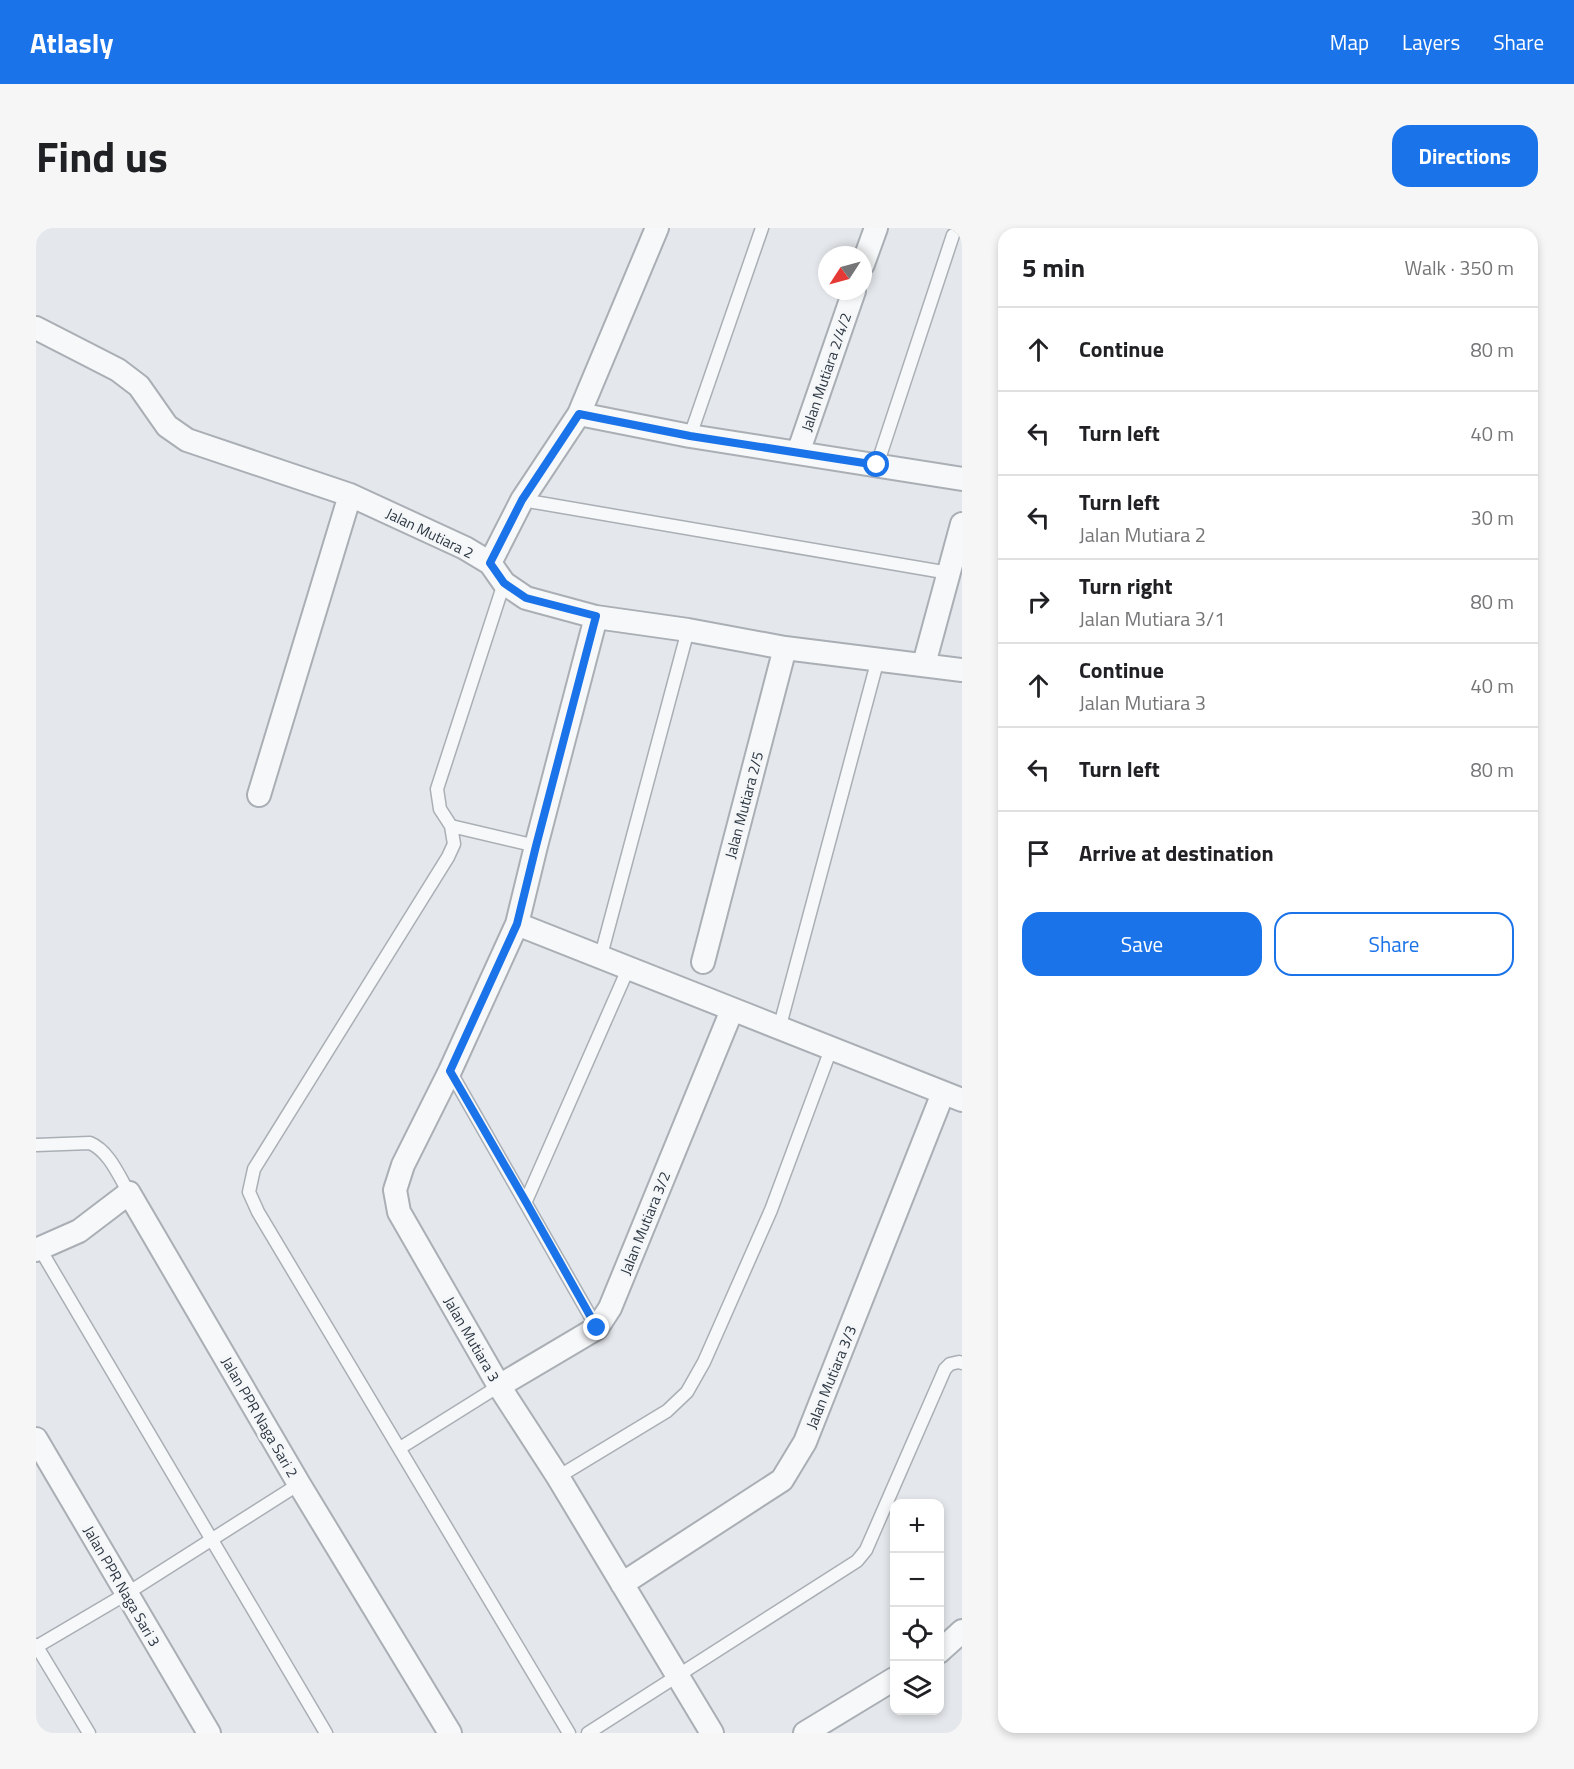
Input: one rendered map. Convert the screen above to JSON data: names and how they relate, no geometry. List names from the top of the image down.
{
  "streets": {
    "street": [
      "Jalan Mutiara 2/4/2",
      "Jalan Mutiara 2",
      "Jalan Mutiara 2/5",
      "Jalan Mutiara 3/2",
      "Jalan Mutiara 3",
      "Jalan Mutiara 3/3",
      "Jalan PPR Naga Sari 2",
      "Jalan PPR Naga Sari 3"
    ]
  },
  "crossings": [
    ["Jalan Mutiara 2", "Jalan Mutiara 2/5"],
    ["Jalan Mutiara 2", "Jalan Mutiara 3"],
    ["Jalan Mutiara 3/2", "Jalan Mutiara 3"],
    ["Jalan Mutiara 3", "Jalan Mutiara 3/3"]
  ],
  "north": "bottom left",
  "page": {
    "header": "Atlasly",
    "nav": ["Map", "Layers", "Share"],
    "title": "Find us",
    "buttons": [
      "Directions",
      ["Save", "Share"]
    ],
    "heading": ["5 min", "Walk · 350 m"],
    "list": [
      ["Continue", "80 m"],
      ["Turn left", "40 m"],
      ["Turn left", "Jalan Mutiara 2", "30 m"],
      ["Turn right", "Jalan Mutiara 3/1", "80 m"],
      ["Continue", "Jalan Mutiara 3", "40 m"],
      ["Turn left", "80 m"],
      "Arrive at destination"
    ],
    "map_buttons": ["+", "−"]
  }
}
